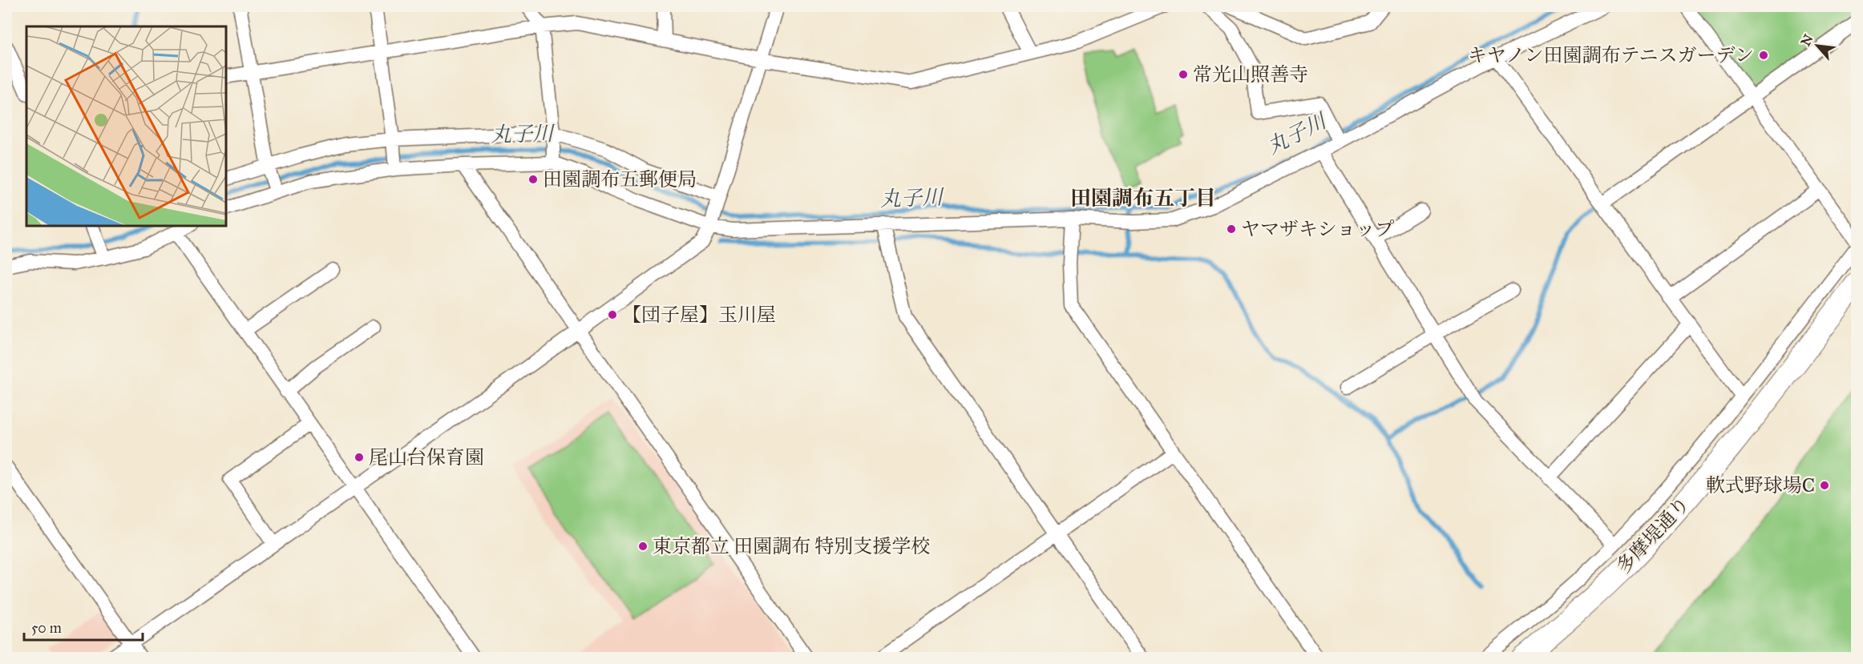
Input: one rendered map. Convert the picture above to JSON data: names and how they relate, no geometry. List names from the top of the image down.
{
  "streets": {
    "main road": ["多摩堤通り"]
  },
  "districts": ["田園調布五丁目"],
  "water": ["丸子川"],
  "places": [
    "キヤノン田園調布テニスガーデン",
    "常光山照善寺",
    "田園調布五郵便局",
    "ヤマザキショップ",
    "【団子屋】玉川屋",
    "尾山台保育園",
    "軟式野球場C",
    "東京都立 田園調布 特別支援学校"
  ],
  "scale_bar": "50 m",
  "north": "top left"
}
